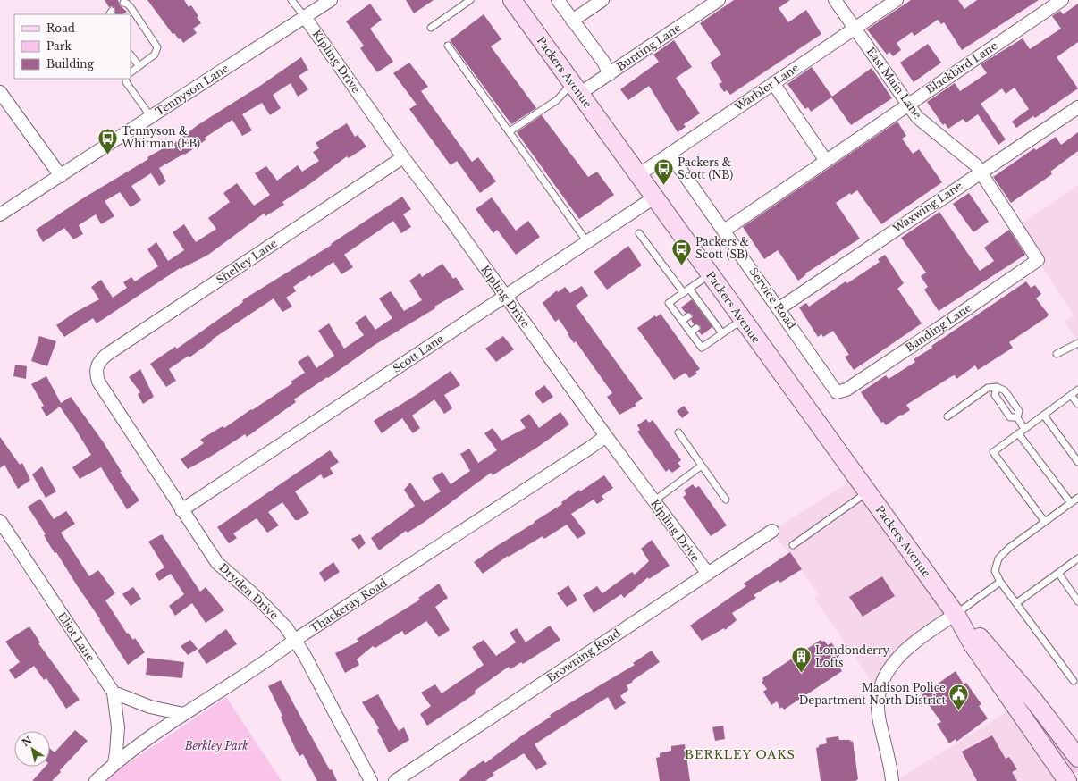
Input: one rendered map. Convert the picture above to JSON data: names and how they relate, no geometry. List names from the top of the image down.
{
  "streets": {
    "main road": ["Packers Avenue"],
    "street": [
      "Bunting Lane",
      "Kipling Drive",
      "Blackbird Lane",
      "East Main Lane",
      "Warbler Lane",
      "Tennyson Lane",
      "Waxwing Lane",
      "Shelley Lane",
      "Service Road",
      "Banding Lane",
      "Scott Lane",
      "Dryden Drive",
      "Thackeray Road",
      "Eliot Lane",
      "Browning Road"
    ]
  },
  "crossings": [
    ["Bunting Lane", "Packers Avenue"],
    ["Kipling Drive", "Tennyson Lane"],
    ["Kipling Drive", "Shelley Lane"],
    ["Kipling Drive", "Scott Lane"],
    ["Kipling Drive", "Thackeray Road"],
    ["Kipling Drive", "Browning Road"],
    ["Blackbird Lane", "East Main Lane"],
    ["Blackbird Lane", "Service Road"],
    ["Packers Avenue", "Warbler Lane"],
    ["Packers Avenue", "Scott Lane"],
    ["East Main Lane", "Warbler Lane"],
    ["East Main Lane", "Waxwing Lane"],
    ["East Main Lane", "Banding Lane"],
    ["Warbler Lane", "Service Road"],
    ["Waxwing Lane", "Service Road"],
    ["Shelley Lane", "Dryden Drive"],
    ["Service Road", "Banding Lane"],
    ["Scott Lane", "Dryden Drive"],
    ["Dryden Drive", "Thackeray Road"],
    ["Thackeray Road", "Eliot Lane"]
  ],
  "districts": ["BERKLEY OAKS"],
  "parks": ["Berkley Park"],
  "places": {
    "bus stop": ["Tennyson & Whitman (EB)", "Packers & Scott (NB)", "Packers & Scott (SB)"],
    "building": ["Londonderry Lofts"],
    "public building": ["Madison Police Department North District"]
  },
  "legend": ["Road", "Park", "Building"],
  "north": "top left"
}
